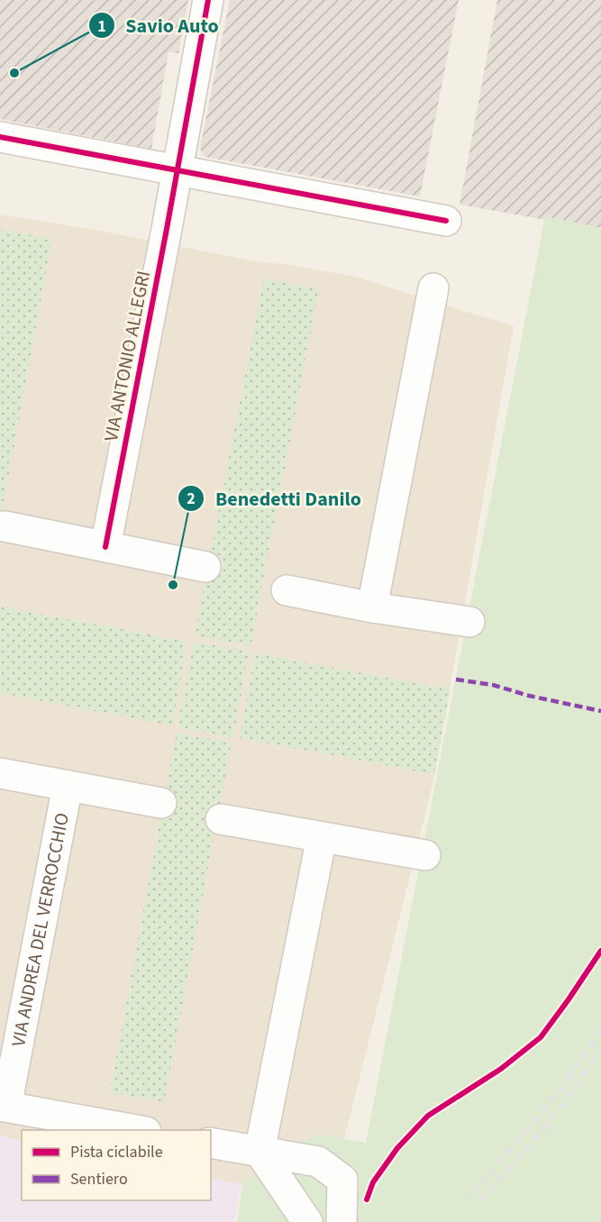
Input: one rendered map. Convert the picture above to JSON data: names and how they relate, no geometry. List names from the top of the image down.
{
  "streets": {
    "street": ["VIA ANTONIO ALLEGRI", "VIA ANDREA DEL VERROCCHIO"]
  },
  "places": ["Savio Auto", "Benedetti Danilo"],
  "legend": ["Pista ciclabile", "Sentiero"]
}
